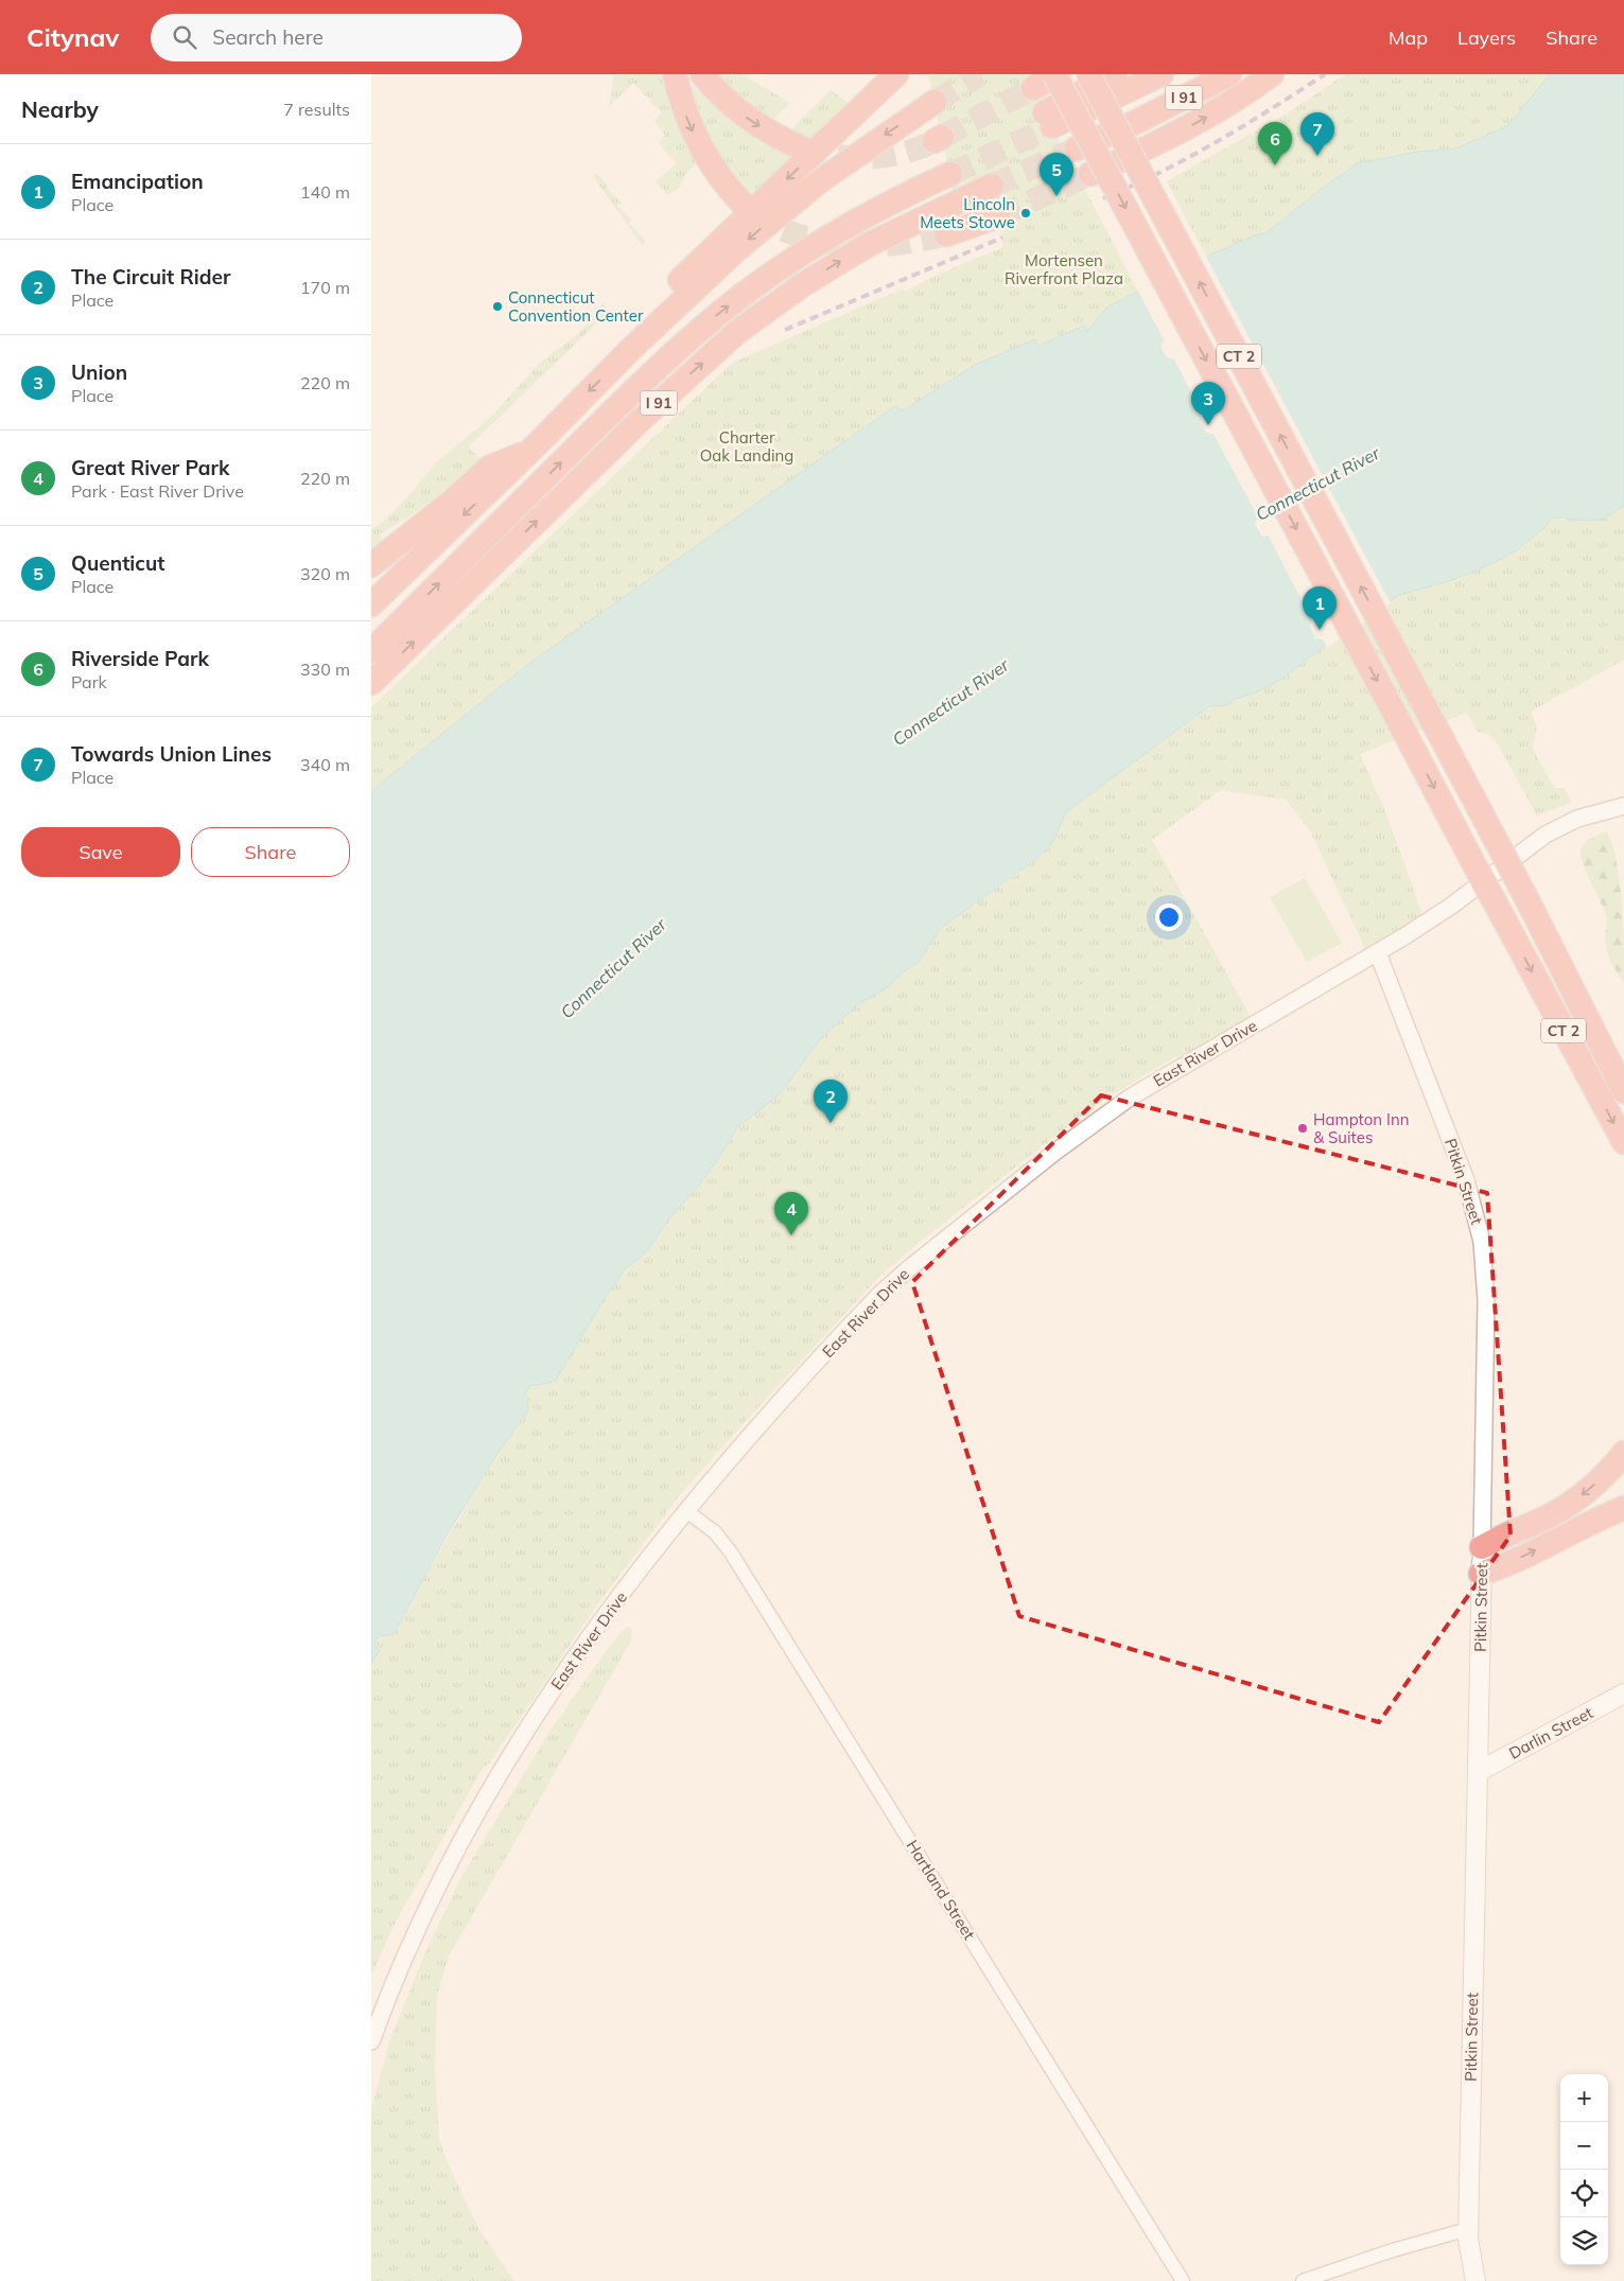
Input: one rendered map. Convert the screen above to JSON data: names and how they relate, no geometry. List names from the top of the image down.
{
  "streets": {
    "highway": ["I 91", "CT 2"],
    "main road": ["Pitkin Street", "Darlin Street"],
    "street": ["East River Drive", "Hartland Street"]
  },
  "crossings": [
    ["East River Drive", "Pitkin Street"],
    ["East River Drive", "Hartland Street"],
    ["Pitkin Street", "Darlin Street"]
  ],
  "water": ["Connecticut River"],
  "parks": ["Mortensen Riverfront Plaza", "Charter Oak Landing"],
  "places": ["Lincoln Meets Stowe", "Connecticut Convention Center", "Hampton Inn & Suites"],
  "page": {
    "header": "Citynav",
    "search": "Search here",
    "nav": ["Map", "Layers", "Share"],
    "heading": ["Nearby", "7 results"],
    "pins": [
      "7",
      "6",
      "5",
      "3",
      "1",
      "2",
      "4"
    ],
    "list": [
      {
        "mark": "1",
        "name": "Emancipation",
        "note": "Place",
        "value": "140 m"
      },
      {
        "mark": "2",
        "name": "The Circuit Rider",
        "note": "Place",
        "value": "170 m"
      },
      {
        "mark": "3",
        "name": "Union",
        "note": "Place",
        "value": "220 m"
      },
      {
        "mark": "4",
        "name": "Great River Park",
        "note": "Park · East River Drive",
        "value": "220 m"
      },
      {
        "mark": "5",
        "name": "Quenticut",
        "note": "Place",
        "value": "320 m"
      },
      {
        "mark": "6",
        "name": "Riverside Park",
        "note": "Park",
        "value": "330 m"
      },
      {
        "mark": "7",
        "name": "Towards Union Lines",
        "note": "Place",
        "value": "340 m"
      }
    ],
    "buttons": ["Save", "Share"],
    "map_buttons": ["+", "−"]
  }
}
